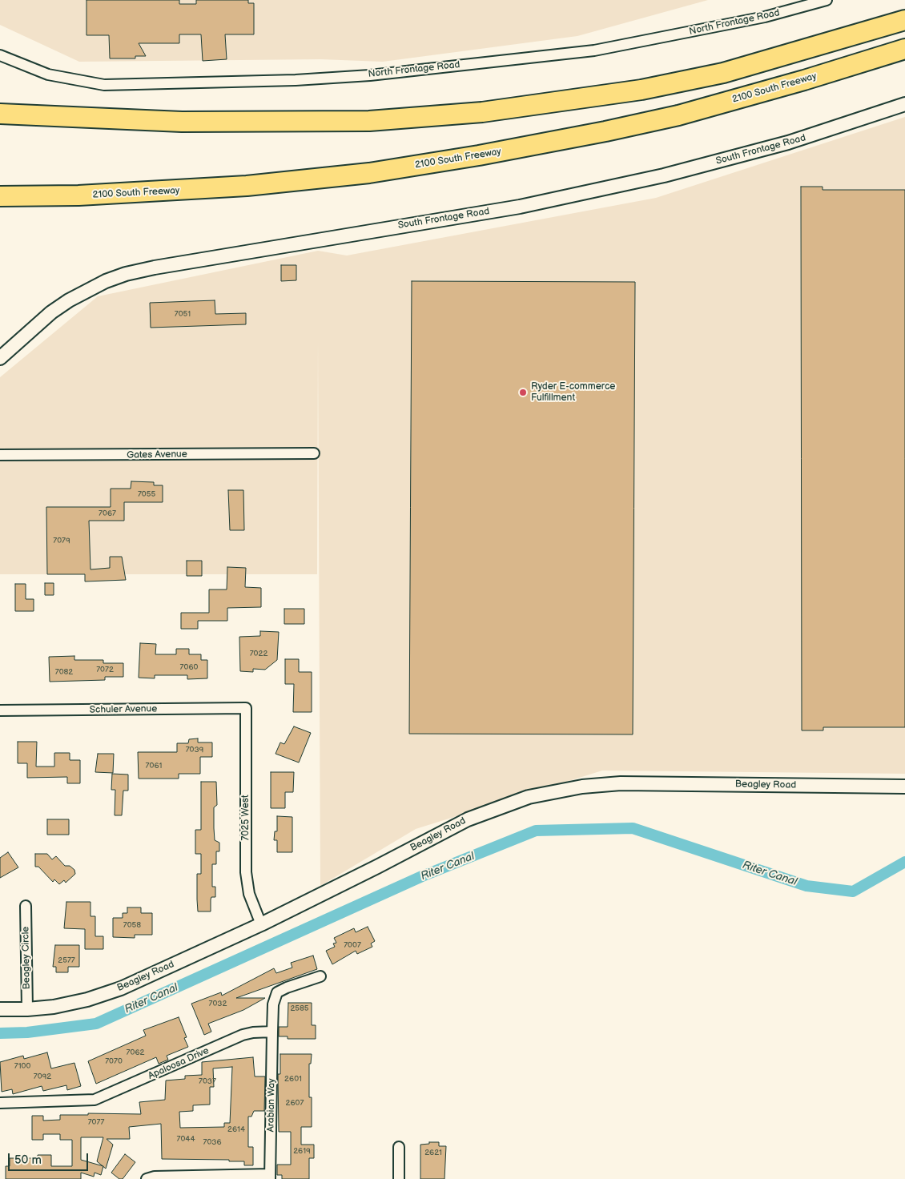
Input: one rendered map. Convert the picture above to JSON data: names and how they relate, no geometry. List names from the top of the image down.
{
  "streets": {
    "highway": ["2100 South Freeway"],
    "street": [
      "North Frontage Road",
      "South Frontage Road",
      "Gates Avenue",
      "Schuler Avenue",
      "Beagley Road",
      "7025 West",
      "Beagley Circle",
      "Apaloosa Drive",
      "Arabian Way"
    ]
  },
  "crossings": [
    ["Schuler Avenue", "7025 West"],
    ["Beagley Road", "7025 West"],
    ["Beagley Road", "Beagley Circle"],
    ["Apaloosa Drive", "Arabian Way"]
  ],
  "water": ["Riter Canal"],
  "places": ["Ryder E-commerce Fulfillment"],
  "house_numbers": [
    "7051",
    "7055",
    "7067",
    "7079",
    "7022",
    "7060",
    "7072",
    "7082",
    "7039",
    "7061",
    "7058",
    "7007",
    "2577",
    "7032",
    "2585",
    "7062",
    "7070",
    "7100",
    "7092",
    "2601",
    "7037",
    "2607",
    "7077",
    "2614",
    "7044",
    "7036",
    "2619",
    "2621"
  ],
  "scale_bar": "50 m"
}
